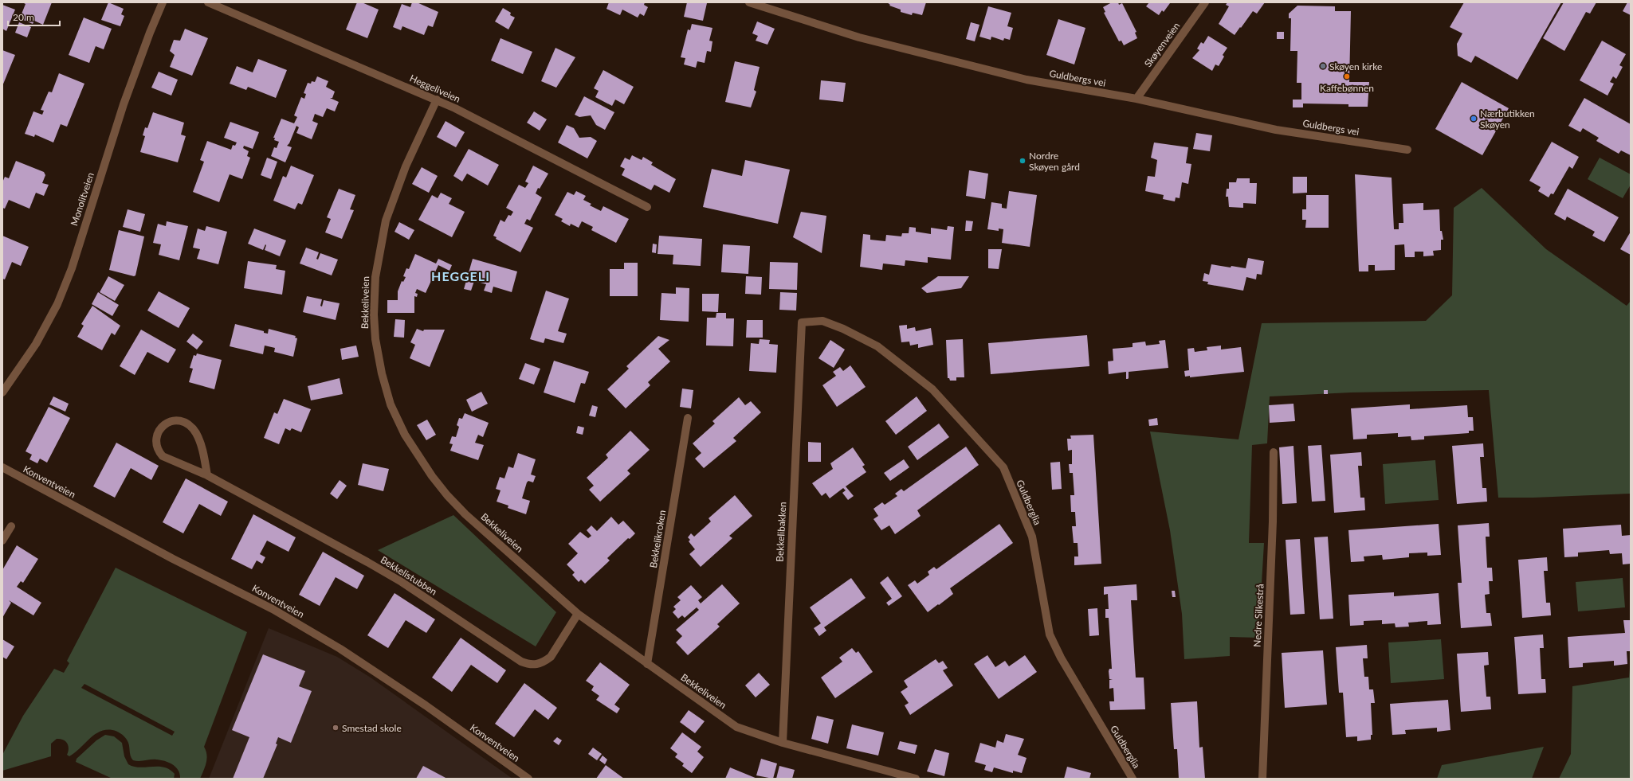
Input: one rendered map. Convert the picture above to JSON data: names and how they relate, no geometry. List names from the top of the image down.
{
  "streets": {
    "street": [
      "Skøyenveien",
      "Guldbergs vei",
      "Heggeliveien",
      "Monolitveien",
      "Bekkeliveien",
      "Konventveien",
      "Guldberglia",
      "Bekkelibakken",
      "Bekkelikroken",
      "Bekkelistubben",
      "Nedre Silkestrå"
    ]
  },
  "crossings": [
    ["Skøyenveien", "Guldbergs vei"],
    ["Heggeliveien", "Bekkeliveien"],
    ["Bekkeliveien", "Bekkelibakken"],
    ["Bekkeliveien", "Bekkelikroken"],
    ["Bekkeliveien", "Bekkelistubben"],
    ["Guldberglia", "Bekkelibakken"]
  ],
  "districts": ["HEGGELI"],
  "places": [
    "Skøyen kirke",
    "Kaffebønnen",
    "Nærbutikken Skøyen",
    "Nordre Skøyen gård",
    "Smestad skole"
  ],
  "scale_bar": "20 m"
}
